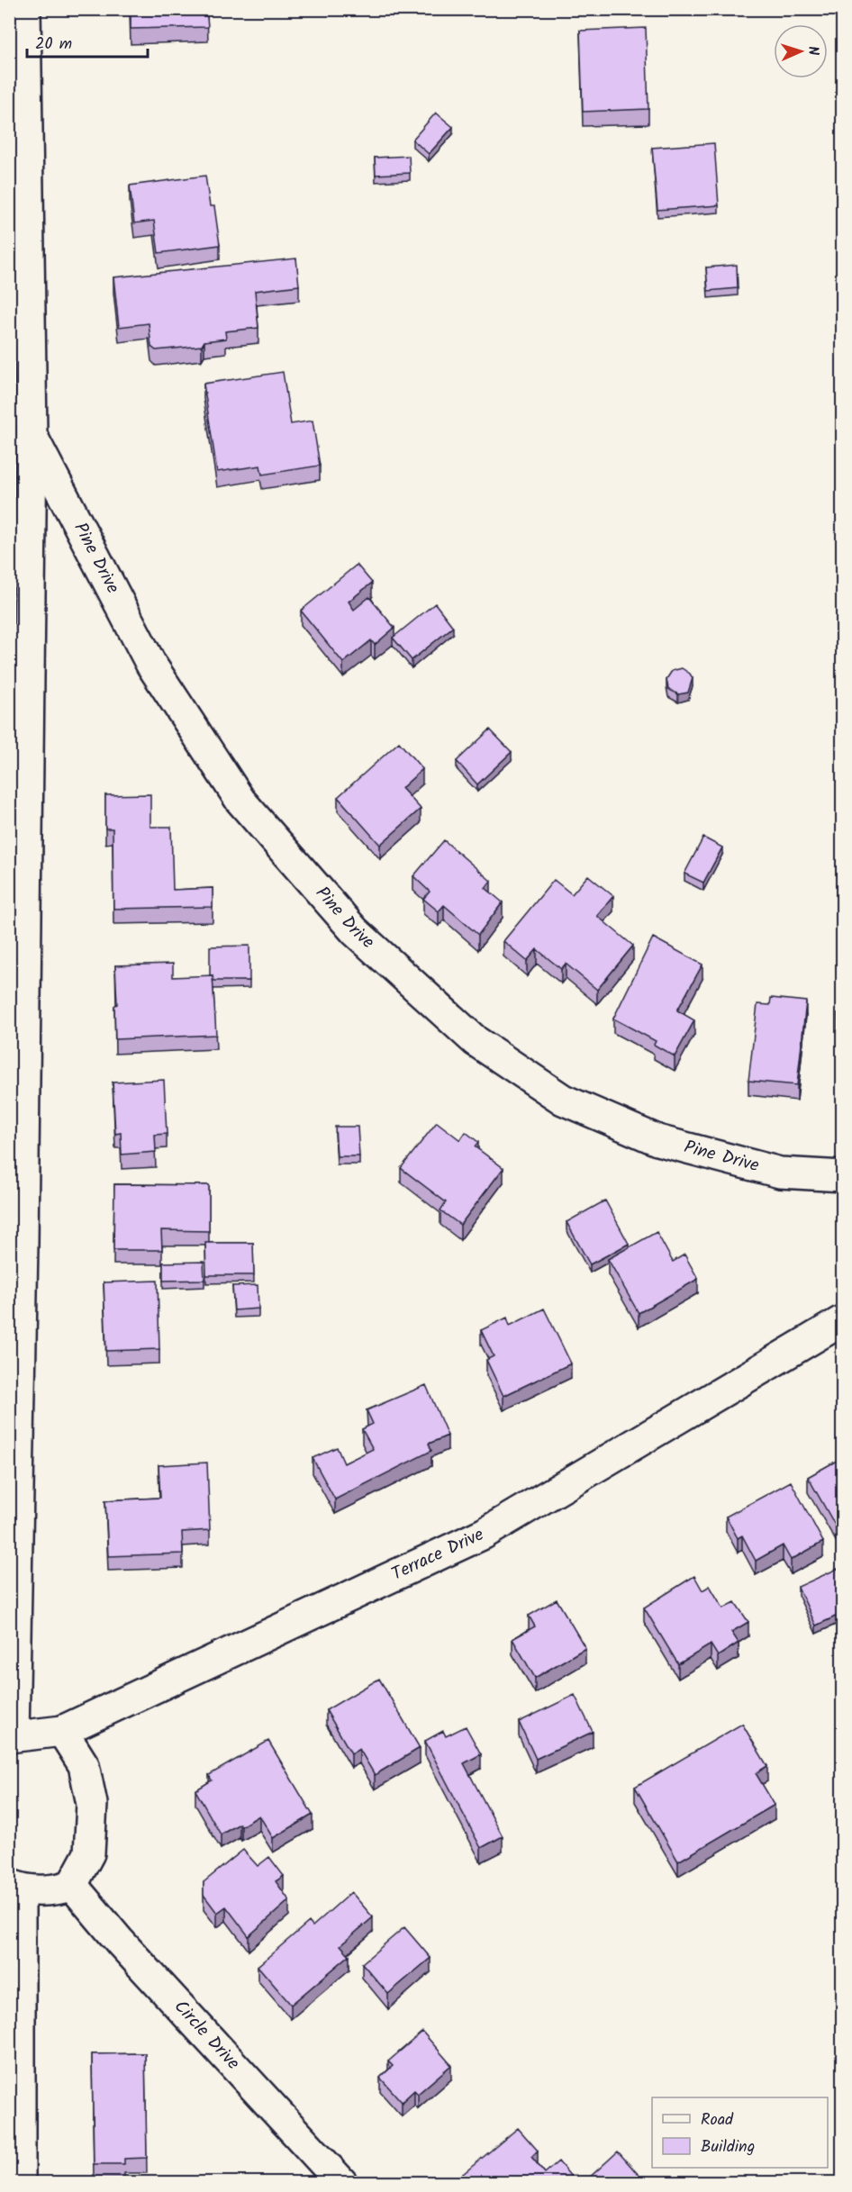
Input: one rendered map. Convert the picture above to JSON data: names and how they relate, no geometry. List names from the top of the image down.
{
  "streets": {
    "street": ["Pine Drive", "Terrace Drive", "Circle Drive"]
  },
  "legend": ["Road", "Building"],
  "scale_bar": "20 m",
  "north": "right"
}
